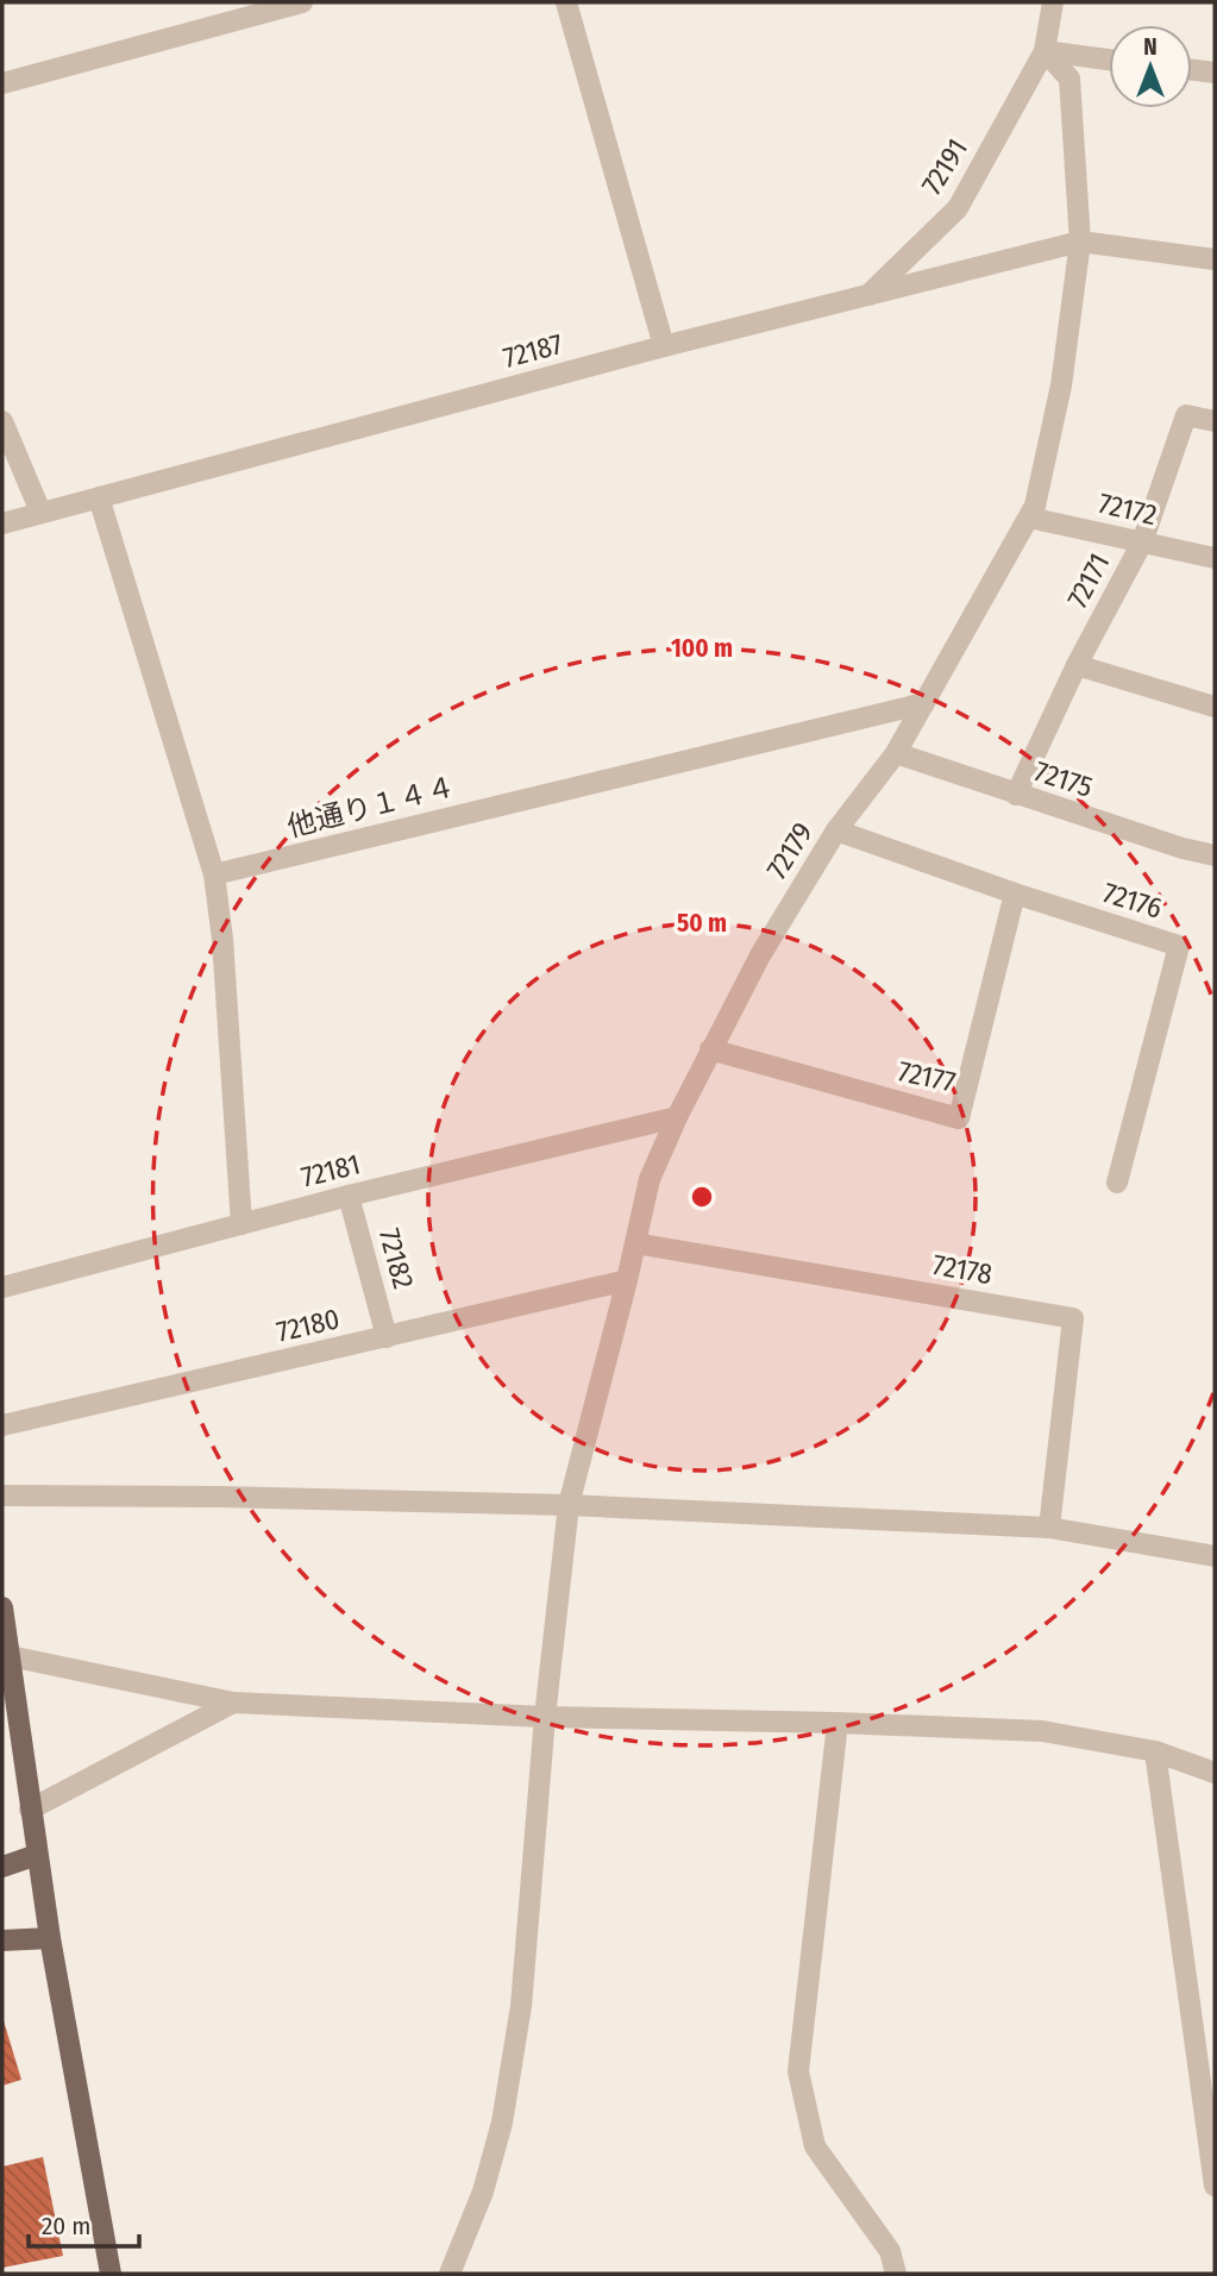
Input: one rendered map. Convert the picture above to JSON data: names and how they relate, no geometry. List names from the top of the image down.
{
  "streets": {
    "street": [
      "72191",
      "72187",
      "72172",
      "72171",
      "72175",
      "他通り１４４",
      "72179",
      "72176",
      "72177",
      "72181",
      "72182",
      "72178",
      "72180"
    ]
  },
  "crossings": [
    ["72191", "72187"],
    ["72187", "72179"],
    ["72172", "72171"],
    ["72172", "72179"],
    ["72171", "72175"],
    ["72175", "72179"],
    ["他通り１４４", "72179"],
    ["72179", "72176"],
    ["72179", "72177"],
    ["72179", "72181"],
    ["72179", "72178"],
    ["72179", "72180"],
    ["72176", "72177"],
    ["72181", "72182"],
    ["72182", "72180"]
  ],
  "scale_bar": "20 m",
  "north": "top",
  "rings": ["100 m", "50 m"]
}
